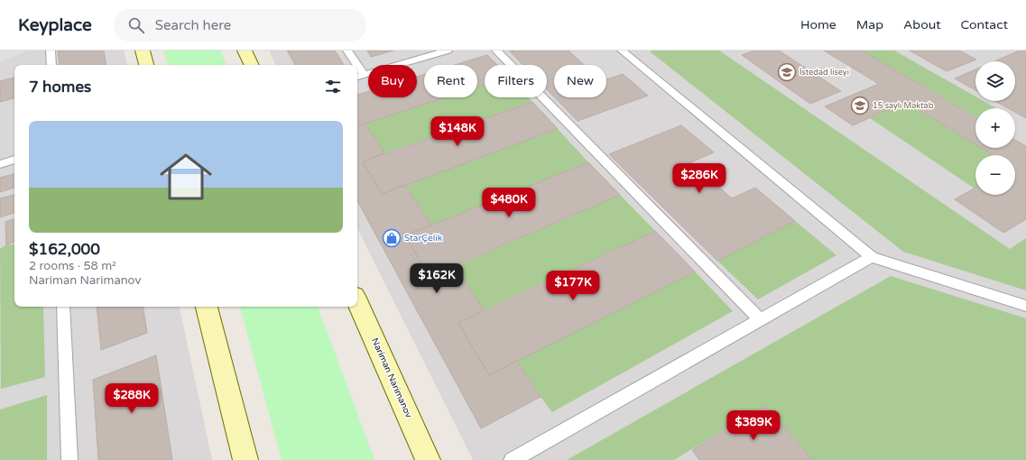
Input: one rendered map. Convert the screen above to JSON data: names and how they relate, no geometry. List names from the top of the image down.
{
  "streets": {
    "main road": ["Nariman Narimanov"]
  },
  "places": {
    "school or university": ["İstedad liseyi", "15 saylı Məktəb"],
    "shop": ["StarÇelik"]
  },
  "page": {
    "header": "Keyplace",
    "search": "Search here",
    "nav": [
      "Home",
      "Map",
      "About",
      "Contact"
    ],
    "map_buttons": ["+", "−"],
    "chip": [
      "Buy",
      "Rent",
      "Filters",
      "New"
    ],
    "heading": "7 homes",
    "list": [
      {
        "name": "$162,000",
        "note": "2 rooms · 58 m² · Nariman Narimanov"
      }
    ],
    "price": [
      "$148K",
      "$286K",
      "$480K",
      "$162K",
      "$177K",
      "$288K",
      "$389K"
    ]
  }
}
